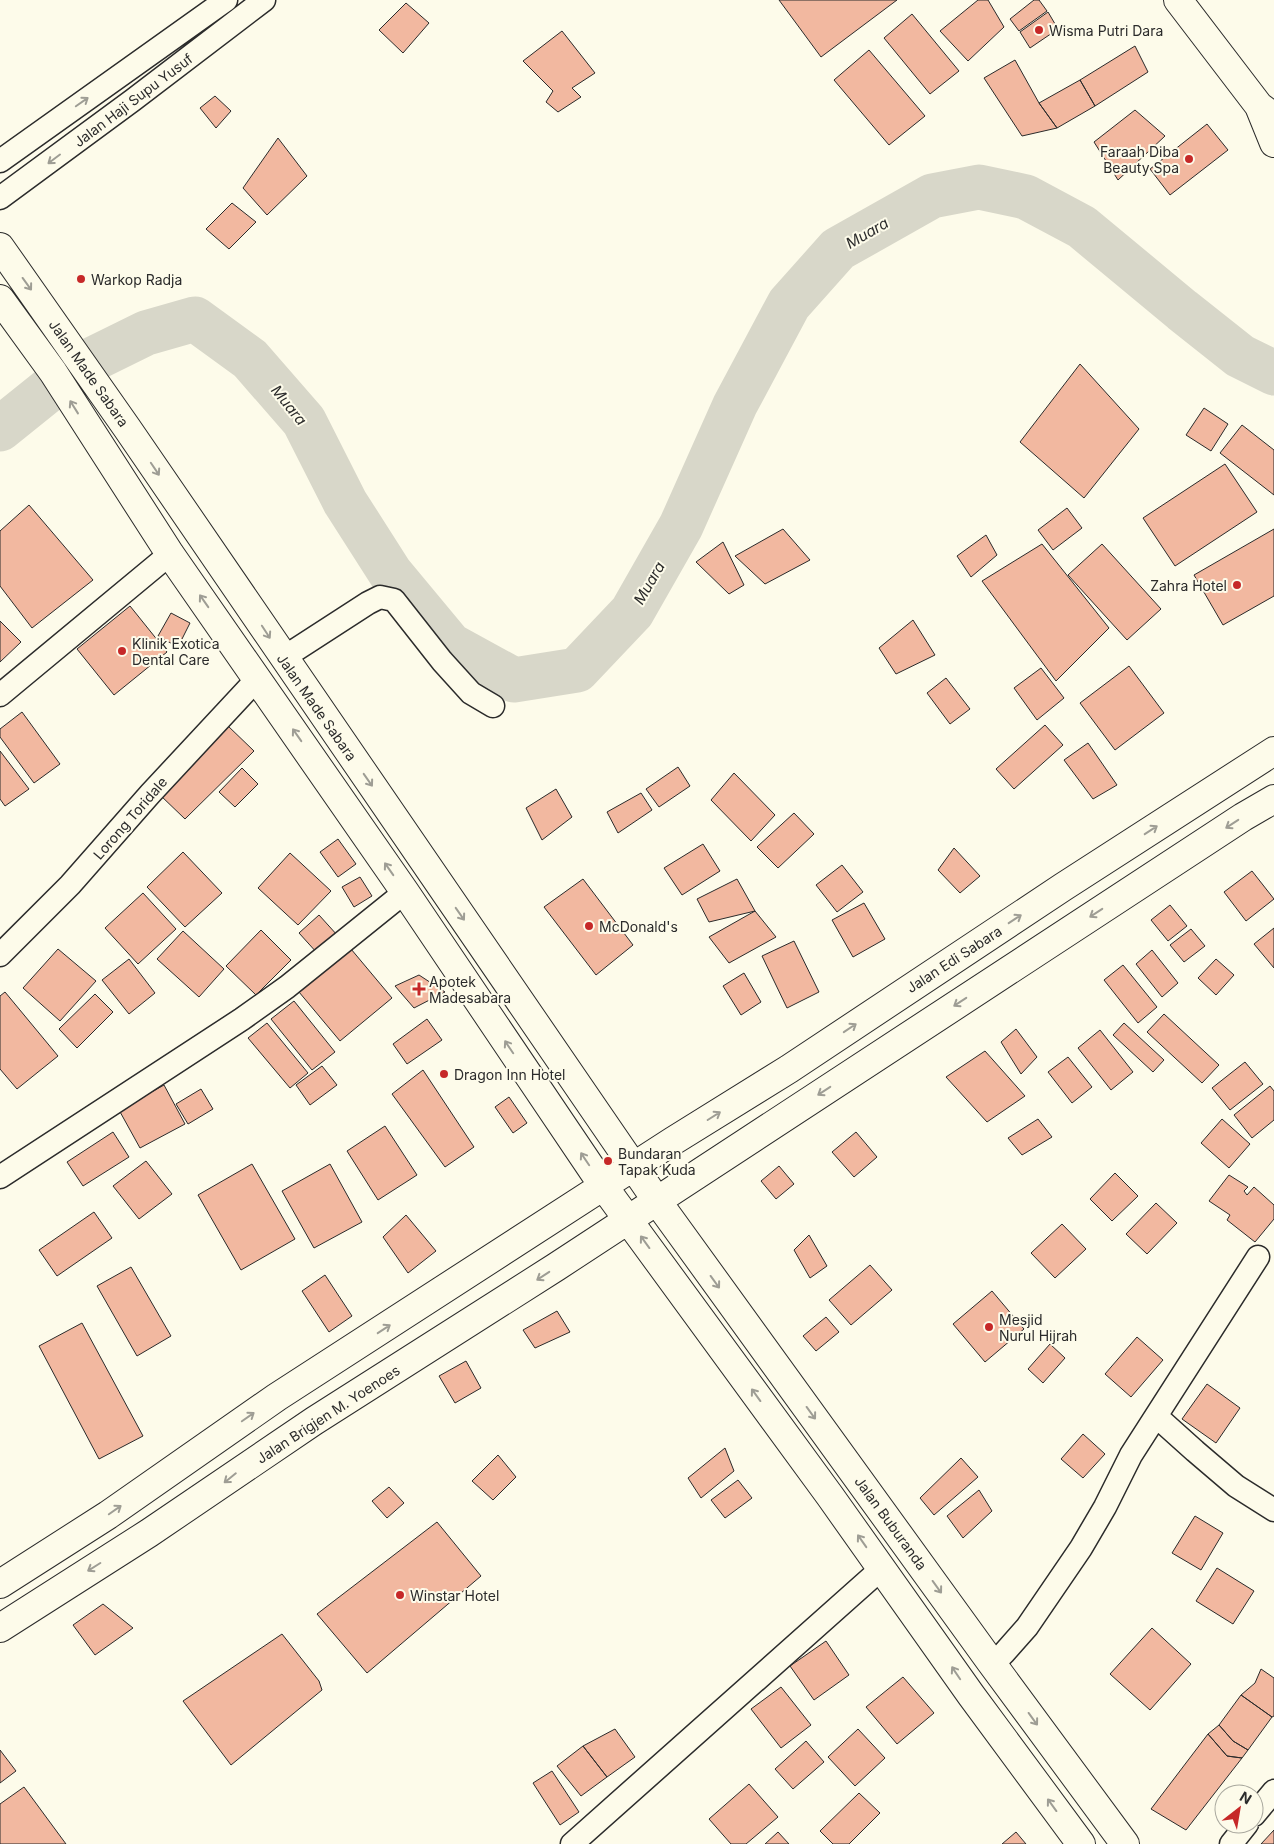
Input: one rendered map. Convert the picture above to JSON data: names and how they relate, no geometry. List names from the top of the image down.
{
  "streets": {
    "street": [
      "Jalan Haji Supu Yusuf",
      "Jalan Made Sabara",
      "Lorong Toridale",
      "Jalan Edi Sabara",
      "Jalan Brigjen M. Yoenoes",
      "Jalan Buburanda"
    ]
  },
  "crossings": [
    ["Jalan Made Sabara", "Jalan Edi Sabara"],
    ["Jalan Made Sabara", "Jalan Brigjen M. Yoenoes"],
    ["Jalan Made Sabara", "Jalan Buburanda"],
    ["Jalan Brigjen M. Yoenoes", "Jalan Buburanda"]
  ],
  "water": ["Muara"],
  "places": {
    "other": [
      "Wisma Putri Dara",
      "Faraah Diba Beauty Spa",
      "Warkop Radja",
      "Zahra Hotel",
      "Klinik Exotica Dental Care",
      "McDonald's",
      "Dragon Inn Hotel",
      "Bundaran Tapak Kuda",
      "Mesjid Nurul Hijrah",
      "Winstar Hotel"
    ],
    "health": ["Apotek Madesabara"]
  },
  "north": "top right"
}
